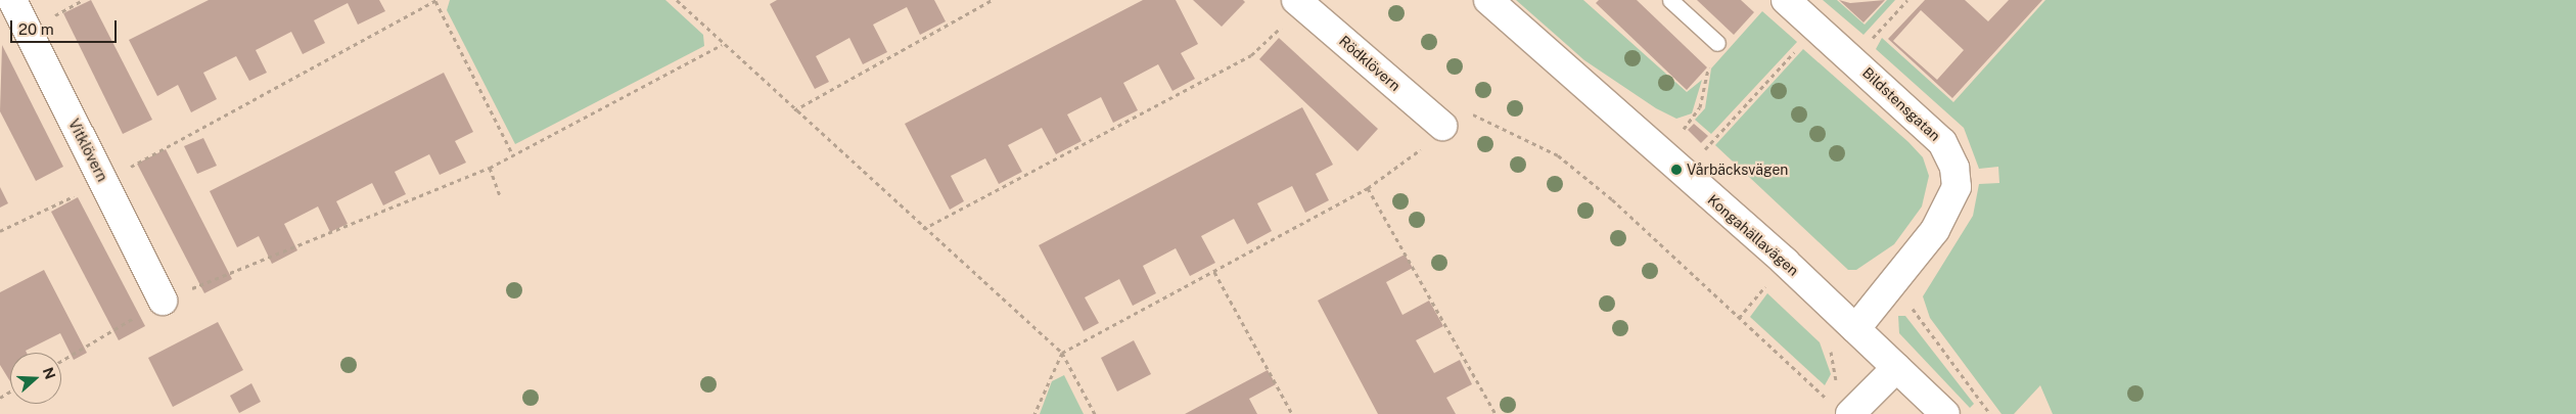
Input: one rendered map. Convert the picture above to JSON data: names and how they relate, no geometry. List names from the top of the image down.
{
  "streets": {
    "street": [
      "Rödklövern",
      "Bildstensgatan",
      "Vitklövern",
      "Kongahällavägen"
    ]
  },
  "crossings": [
    ["Bildstensgatan", "Kongahällavägen"]
  ],
  "places": ["Vårbäcksvägen"],
  "scale_bar": "20 m",
  "north": "right"
}
